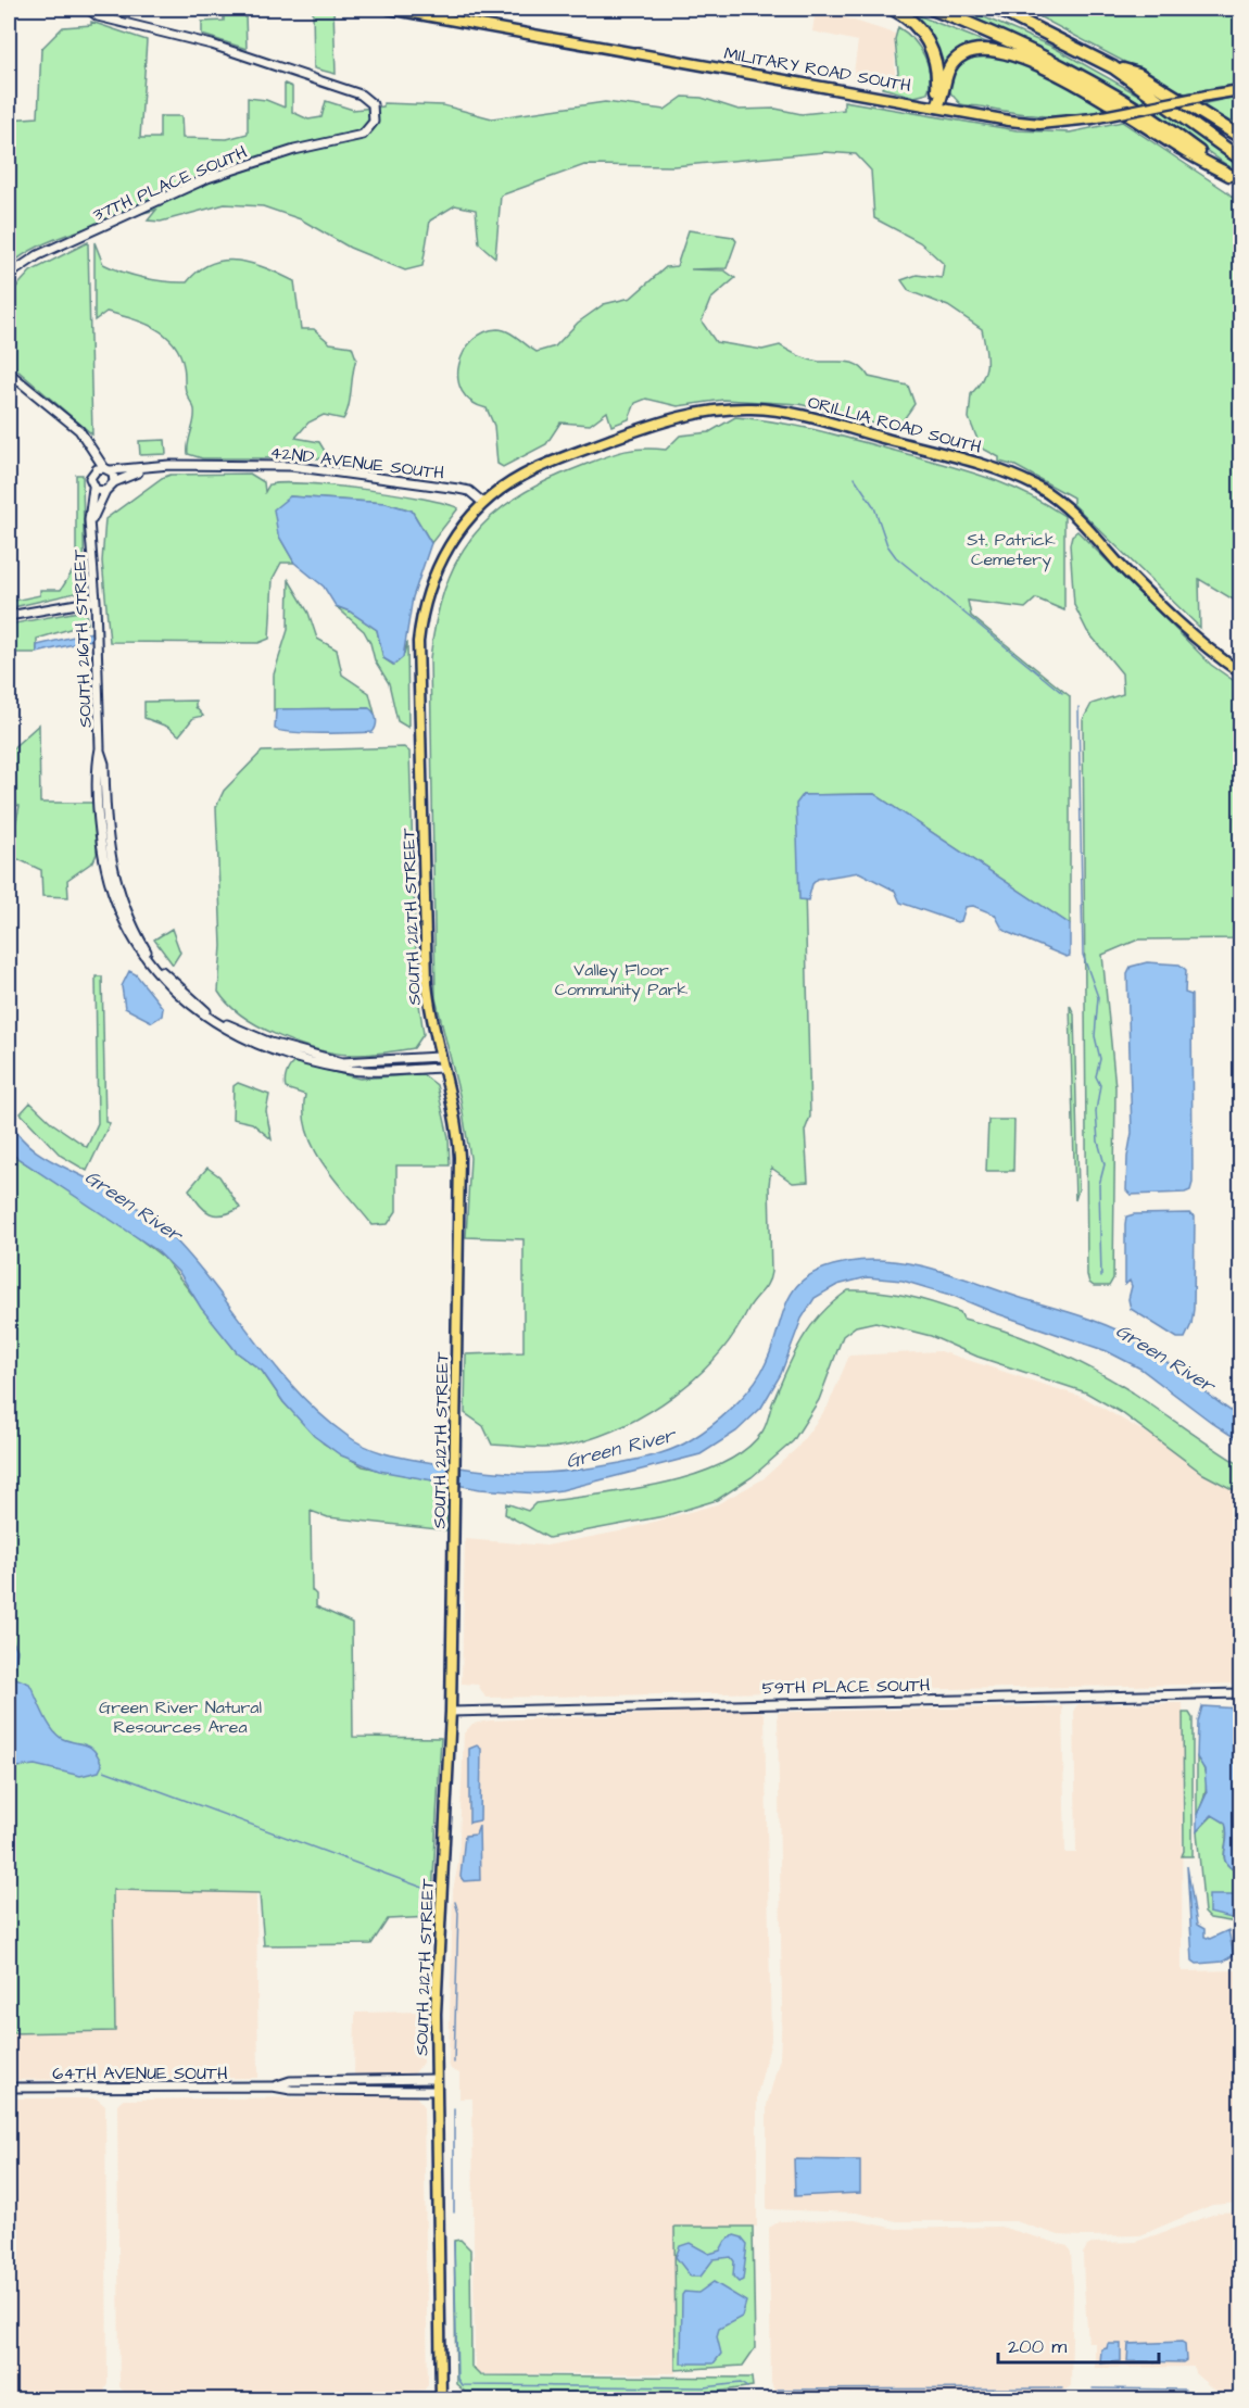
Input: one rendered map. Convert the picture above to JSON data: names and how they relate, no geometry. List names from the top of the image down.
{
  "streets": {
    "main road": ["MILITARY ROAD SOUTH", "ORILLIA ROAD SOUTH", "SOUTH 212TH STREET"],
    "street": [
      "37TH PLACE SOUTH",
      "42ND AVENUE SOUTH",
      "SOUTH 216TH STREET",
      "59TH PLACE SOUTH",
      "64TH AVENUE SOUTH"
    ]
  },
  "crossings": [
    ["ORILLIA ROAD SOUTH", "42ND AVENUE SOUTH"],
    ["ORILLIA ROAD SOUTH", "SOUTH 212TH STREET"],
    ["42ND AVENUE SOUTH", "SOUTH 216TH STREET"],
    ["42ND AVENUE SOUTH", "SOUTH 212TH STREET"],
    ["SOUTH 212TH STREET", "59TH PLACE SOUTH"],
    ["SOUTH 212TH STREET", "64TH AVENUE SOUTH"]
  ],
  "water": ["Green River"],
  "parks": ["St. Patrick Cemetery", "Valley Floor Community Park", "Green River Natural Resources Area"],
  "scale_bar": "200 m"
}
